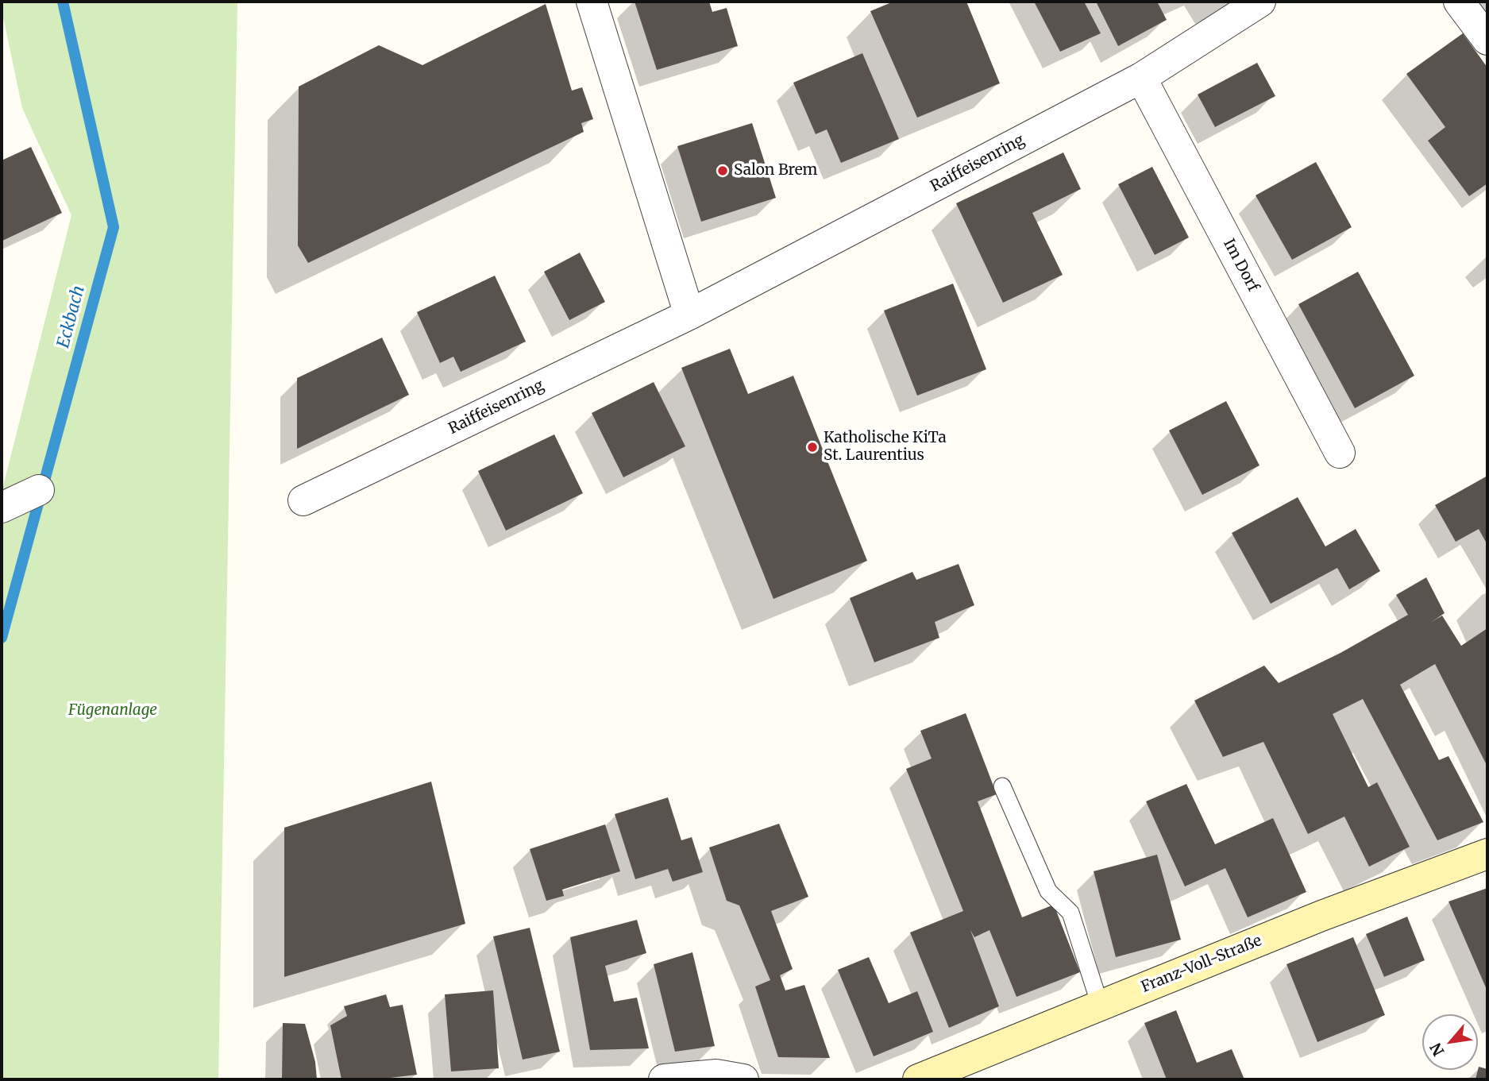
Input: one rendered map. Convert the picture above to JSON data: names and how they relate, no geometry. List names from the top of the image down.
{
  "streets": {
    "main road": ["Franz-Voll-Straße"],
    "street": ["Raiffeisenring", "Im Dorf"]
  },
  "crossings": [
    ["Raiffeisenring", "Im Dorf"]
  ],
  "water": ["Eckbach"],
  "parks": ["Fügenanlage"],
  "places": ["Salon Brem", "Katholische KiTa St. Laurentius"],
  "north": "bottom left"
}
